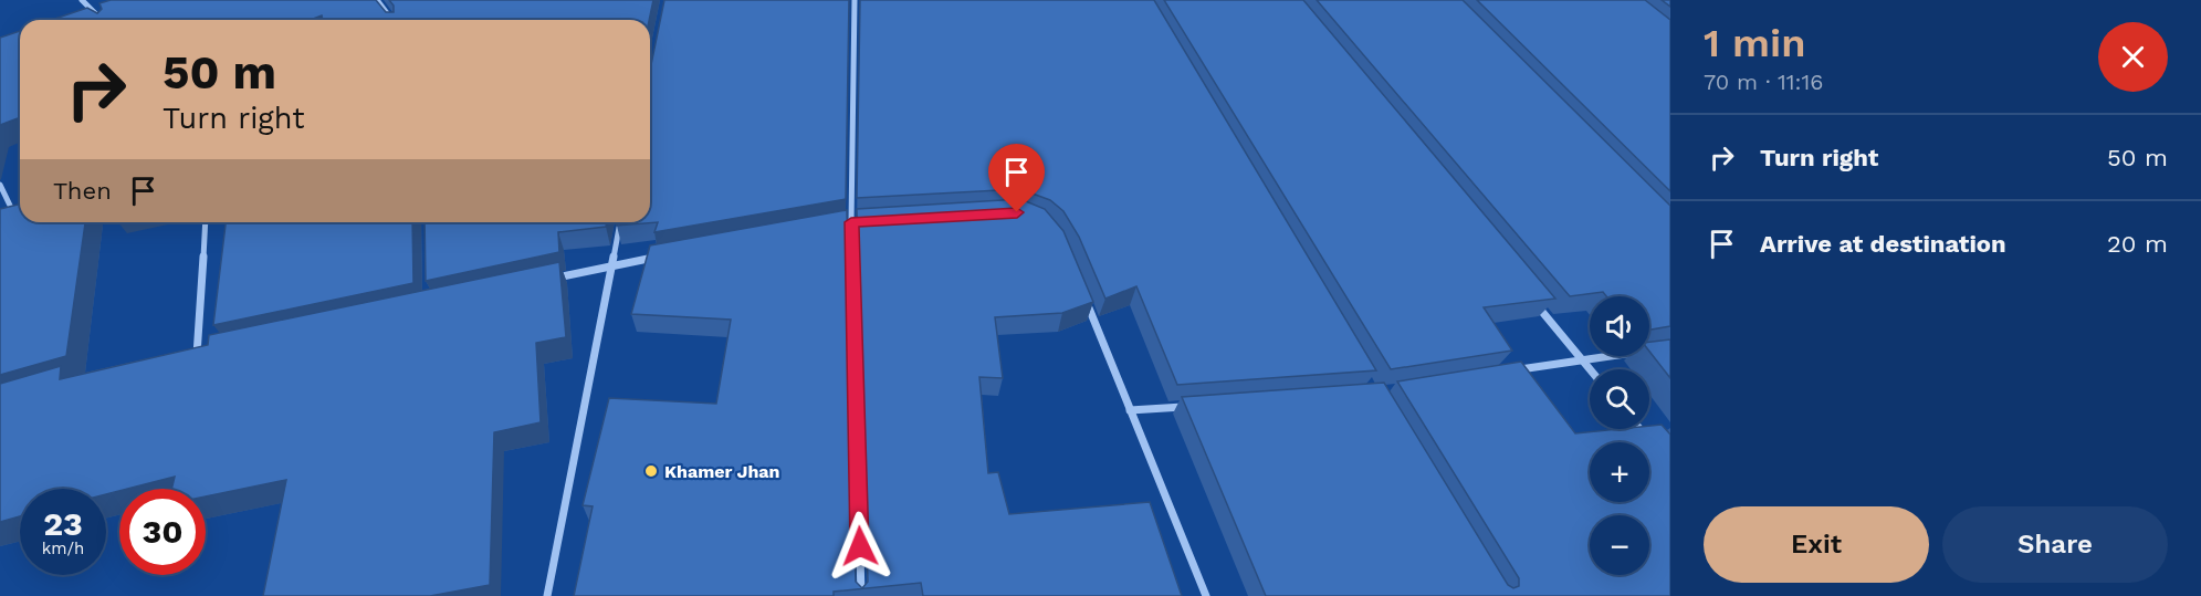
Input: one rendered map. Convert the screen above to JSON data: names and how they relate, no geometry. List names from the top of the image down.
{
  "places": ["Khamer Jhan"],
  "page": {
    "heading": ["1 min", "70 m · 11:16"],
    "turn": ["50 m", "Turn right"],
    "list": [
      {
        "name": "Turn right",
        "value": "50 m"
      },
      {
        "name": "Arrive at destination",
        "value": "20 m"
      }
    ],
    "then": "Then",
    "map_buttons": ["+", "−"],
    "speed": "23 km/h",
    "limit": "30",
    "buttons": ["Exit", "Share"]
  }
}
